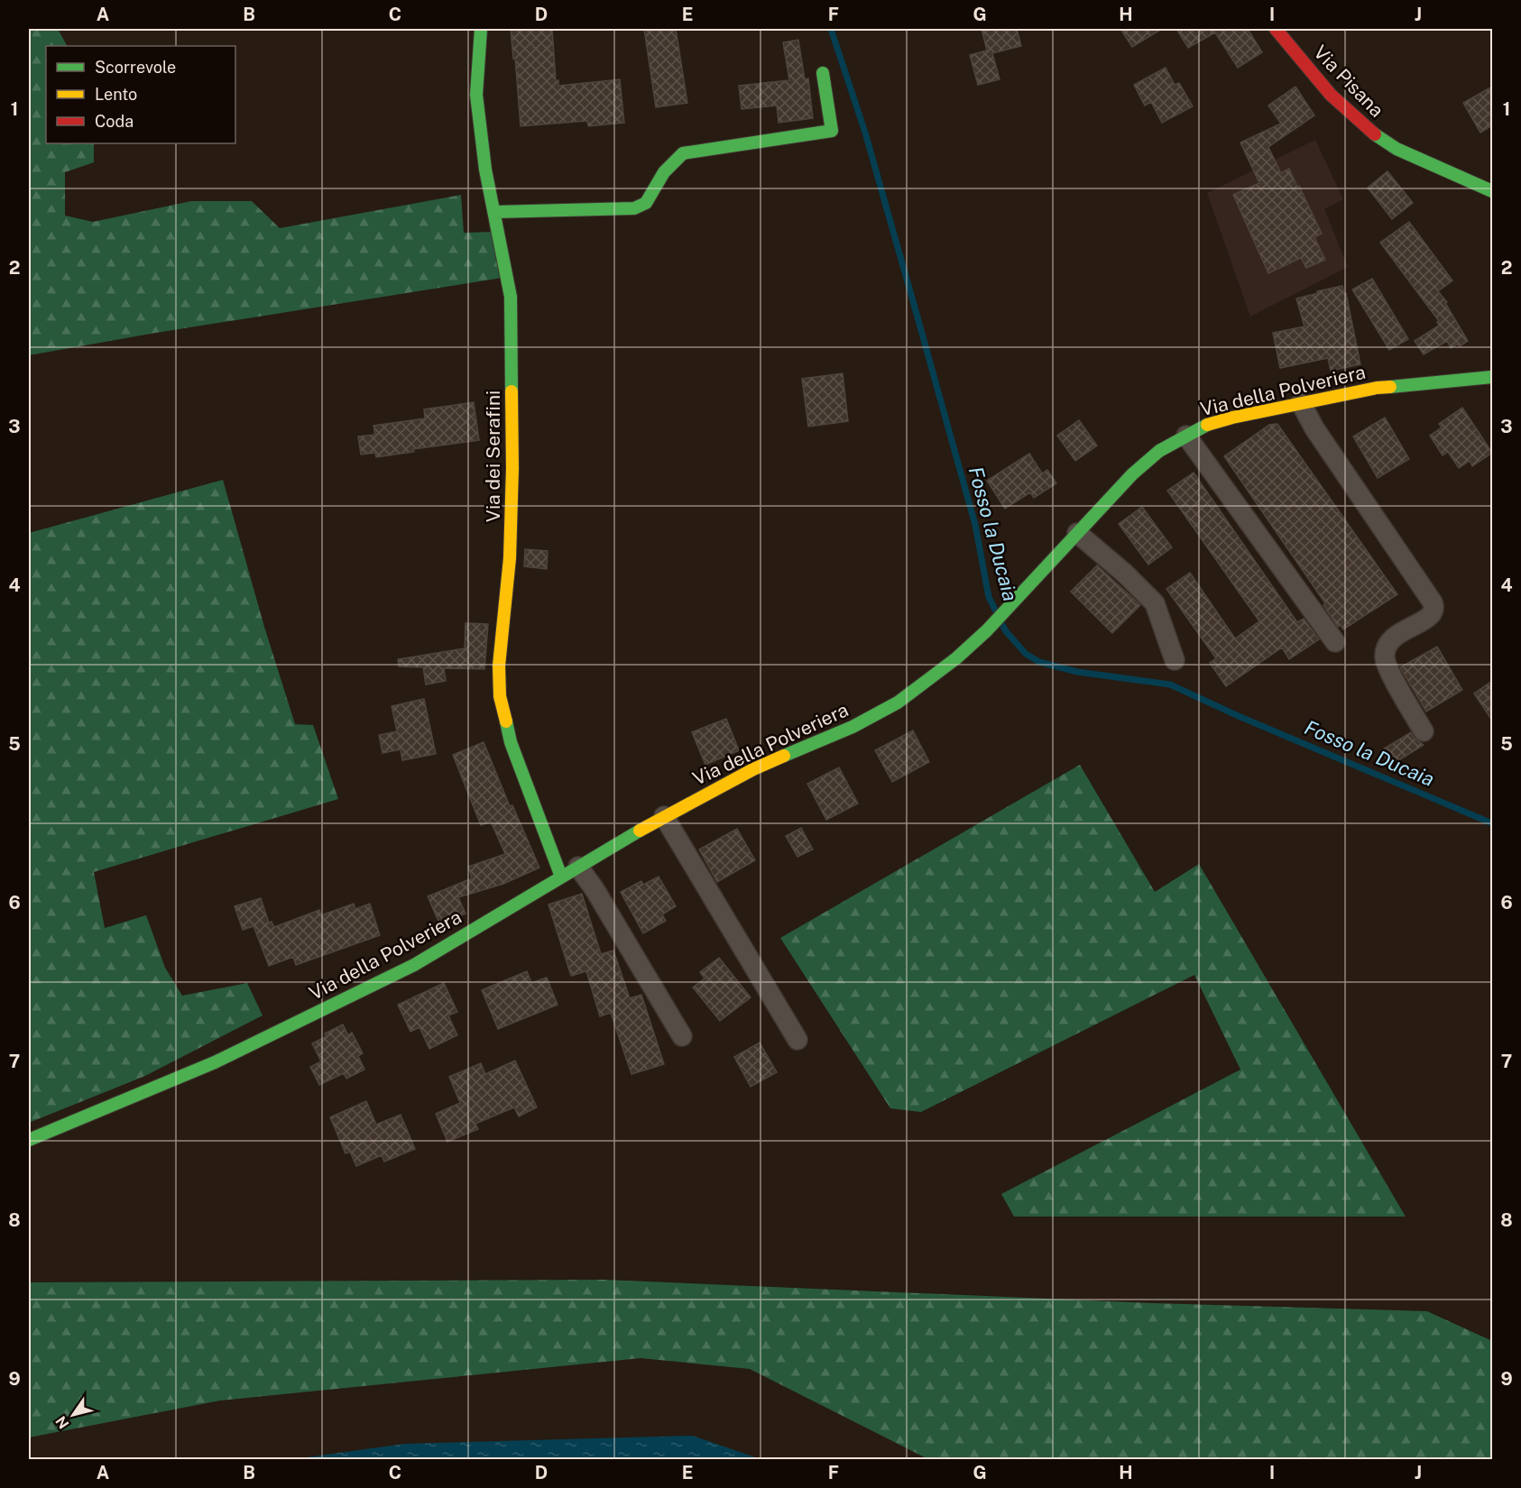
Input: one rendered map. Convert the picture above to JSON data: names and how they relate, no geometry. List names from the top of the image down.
{
  "streets": {
    "street": ["Via Pisana", "Via della Polveriera", "Via dei Serafini"]
  },
  "crossings": [
    ["Via della Polveriera", "Via dei Serafini"]
  ],
  "water": ["Fosso la Ducaia"],
  "legend": ["Scorrevole", "Lento", "Coda"],
  "north": "bottom left",
  "grid": {
    "columns": [
      "A",
      "B",
      "C",
      "D",
      "E",
      "F",
      "G",
      "H",
      "I",
      "J"
    ],
    "rows": [
      "1",
      "2",
      "3",
      "4",
      "5",
      "6",
      "7",
      "8",
      "9"
    ]
  }
}
